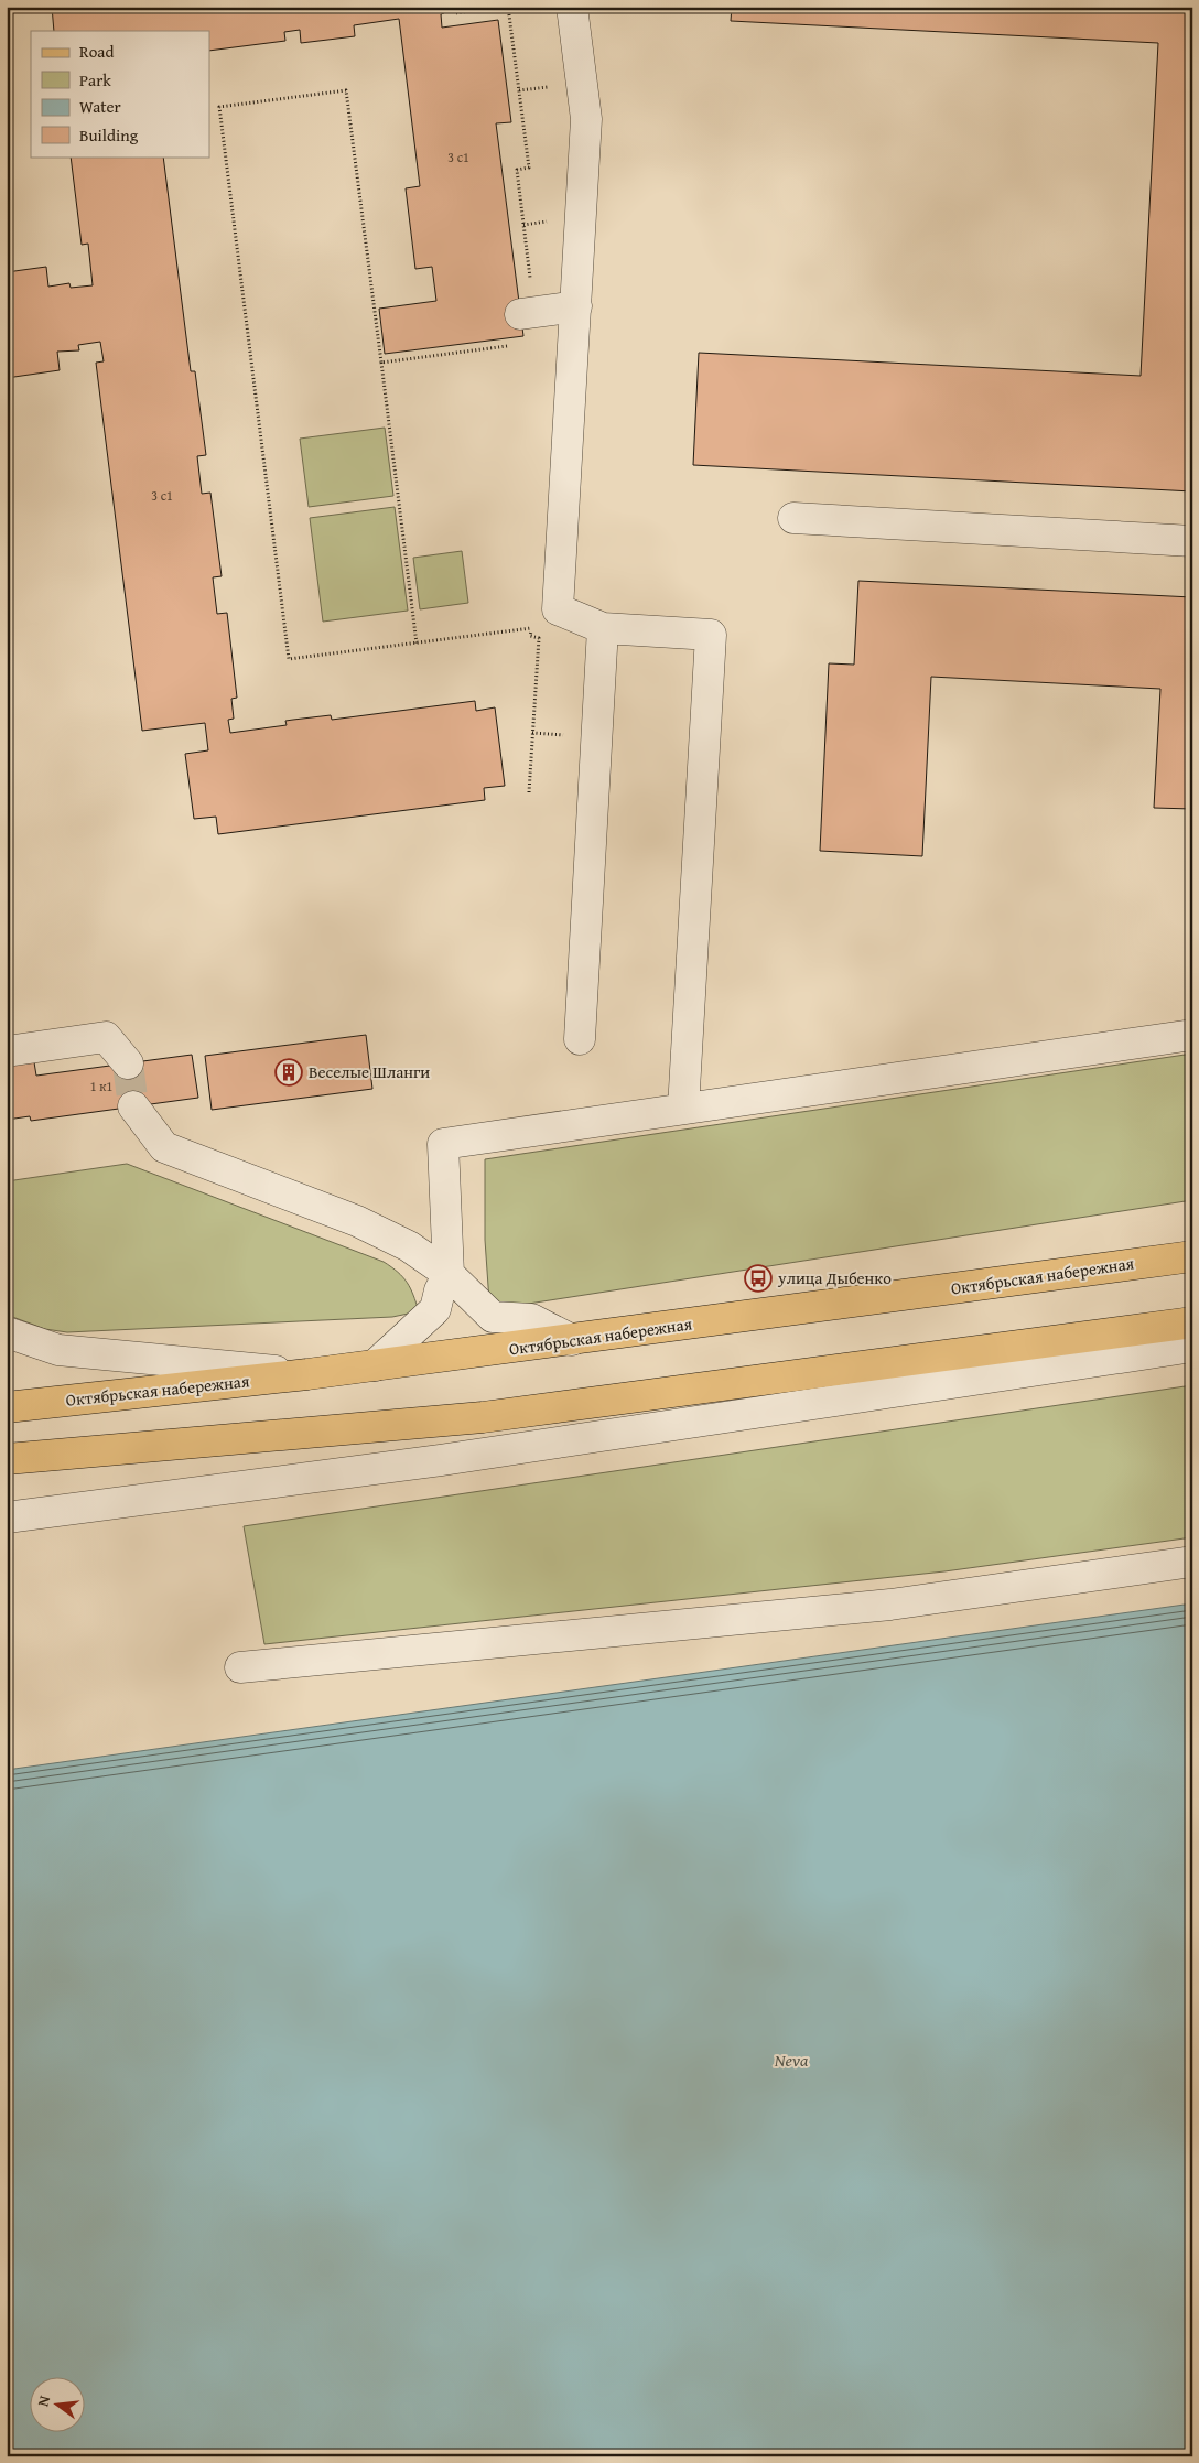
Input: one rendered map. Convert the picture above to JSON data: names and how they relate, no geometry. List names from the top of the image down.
{
  "streets": {
    "main road": ["Октябрьская набережная"]
  },
  "water": ["Neva"],
  "places": {
    "building": ["Веселые Шланги"],
    "bus stop": ["улица Дыбенко"]
  },
  "house_numbers": ["3 с1", "3 с1", "1 к1"],
  "legend": [
    "Road",
    "Park",
    "Water",
    "Building"
  ],
  "north": "left"
}
